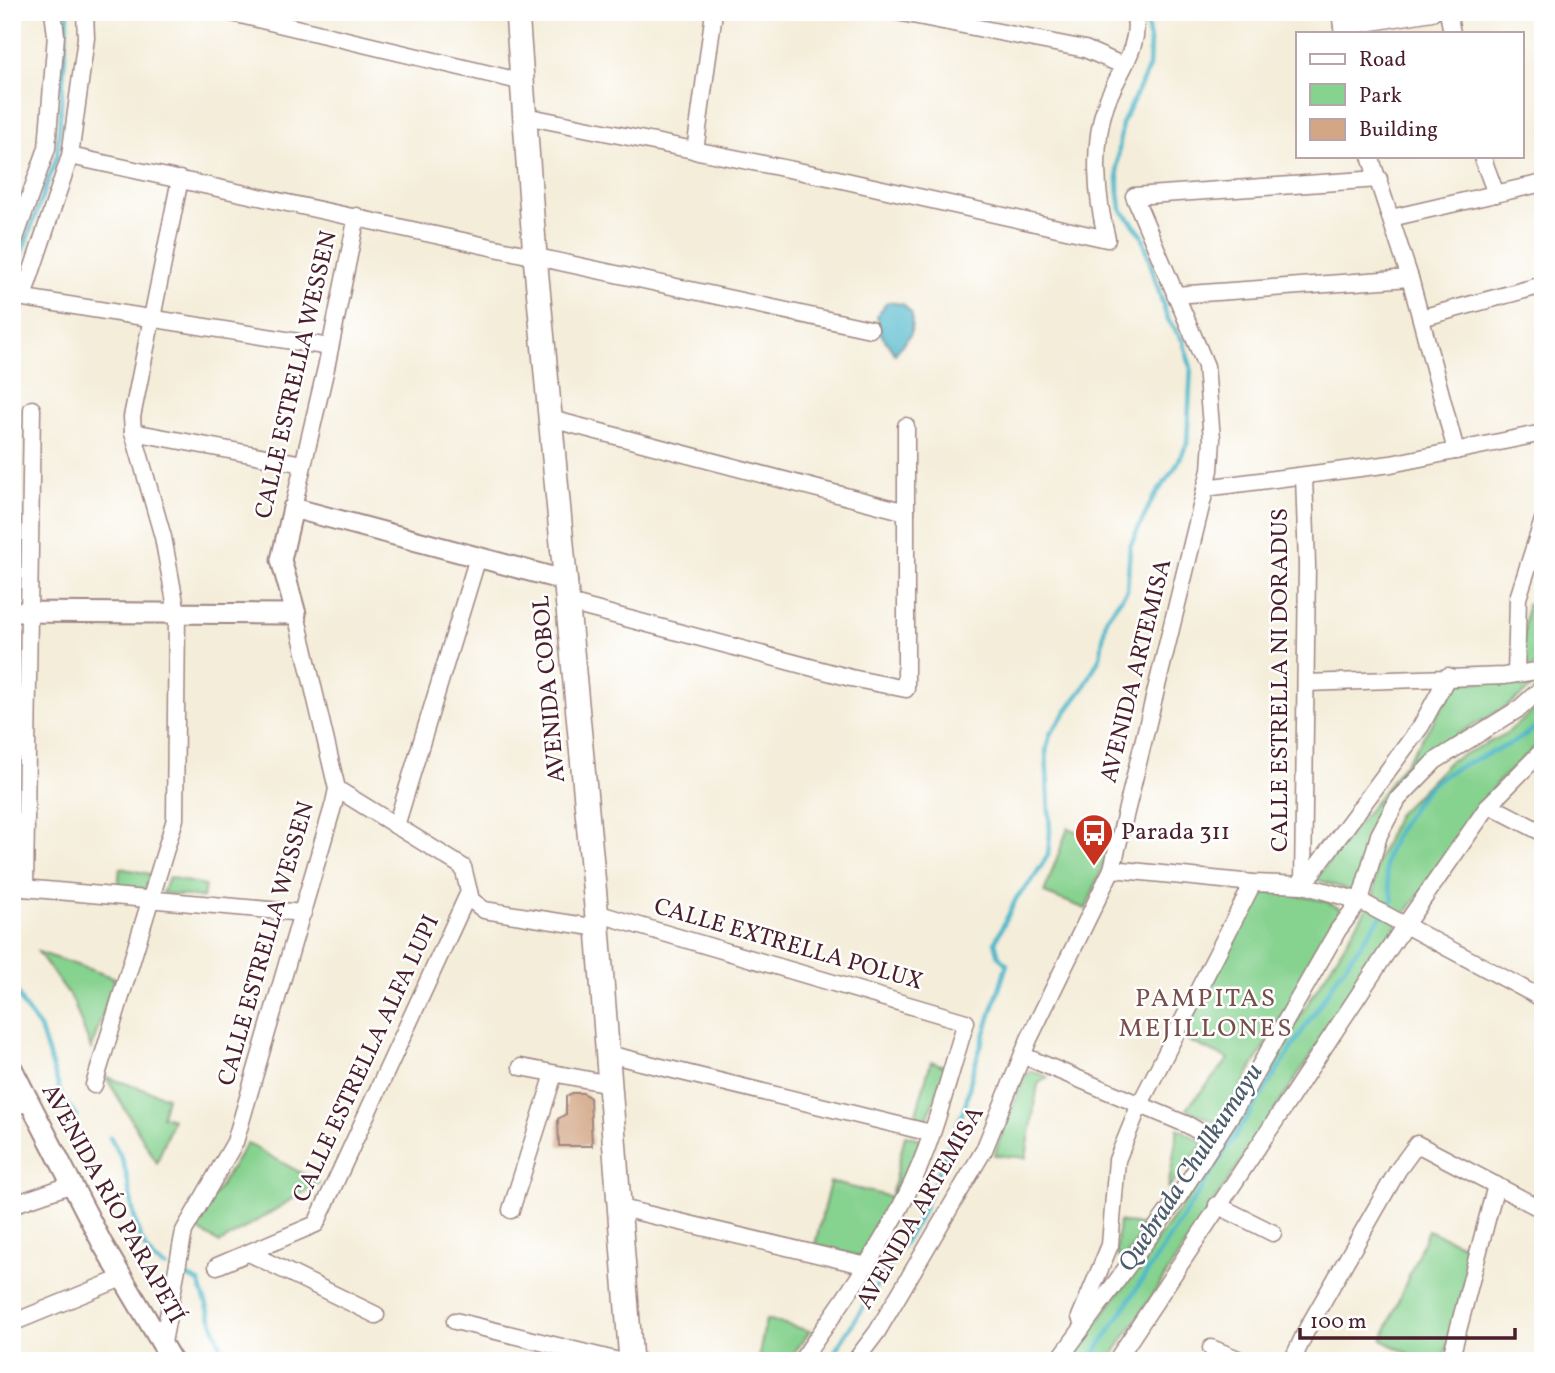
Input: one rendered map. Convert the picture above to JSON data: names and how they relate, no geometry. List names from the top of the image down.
{
  "streets": {
    "main road": ["AVENIDA COBOL"],
    "street": [
      "CALLE ESTRELLA WESSEN",
      "AVENIDA ARTEMISA",
      "CALLE ESTRELLA NI DORADUS",
      "CALLE EXTRELLA POLUX",
      "CALLE ESTRELLA ALFA LUPI",
      "AVENIDA RÍO PARAPETÍ"
    ]
  },
  "crossings": [
    ["CALLE ESTRELLA WESSEN", "AVENIDA RÍO PARAPETÍ"],
    ["AVENIDA ARTEMISA", "CALLE EXTRELLA POLUX"],
    ["AVENIDA COBOL", "CALLE EXTRELLA POLUX"],
    ["CALLE EXTRELLA POLUX", "CALLE ESTRELLA ALFA LUPI"]
  ],
  "districts": ["PAMPITAS MEJILLONES"],
  "water": ["Quebrada Chullkumayu"],
  "places": {
    "bus stop": ["Parada 311"]
  },
  "legend": ["Road", "Park", "Building"],
  "scale_bar": "100 m"
}
